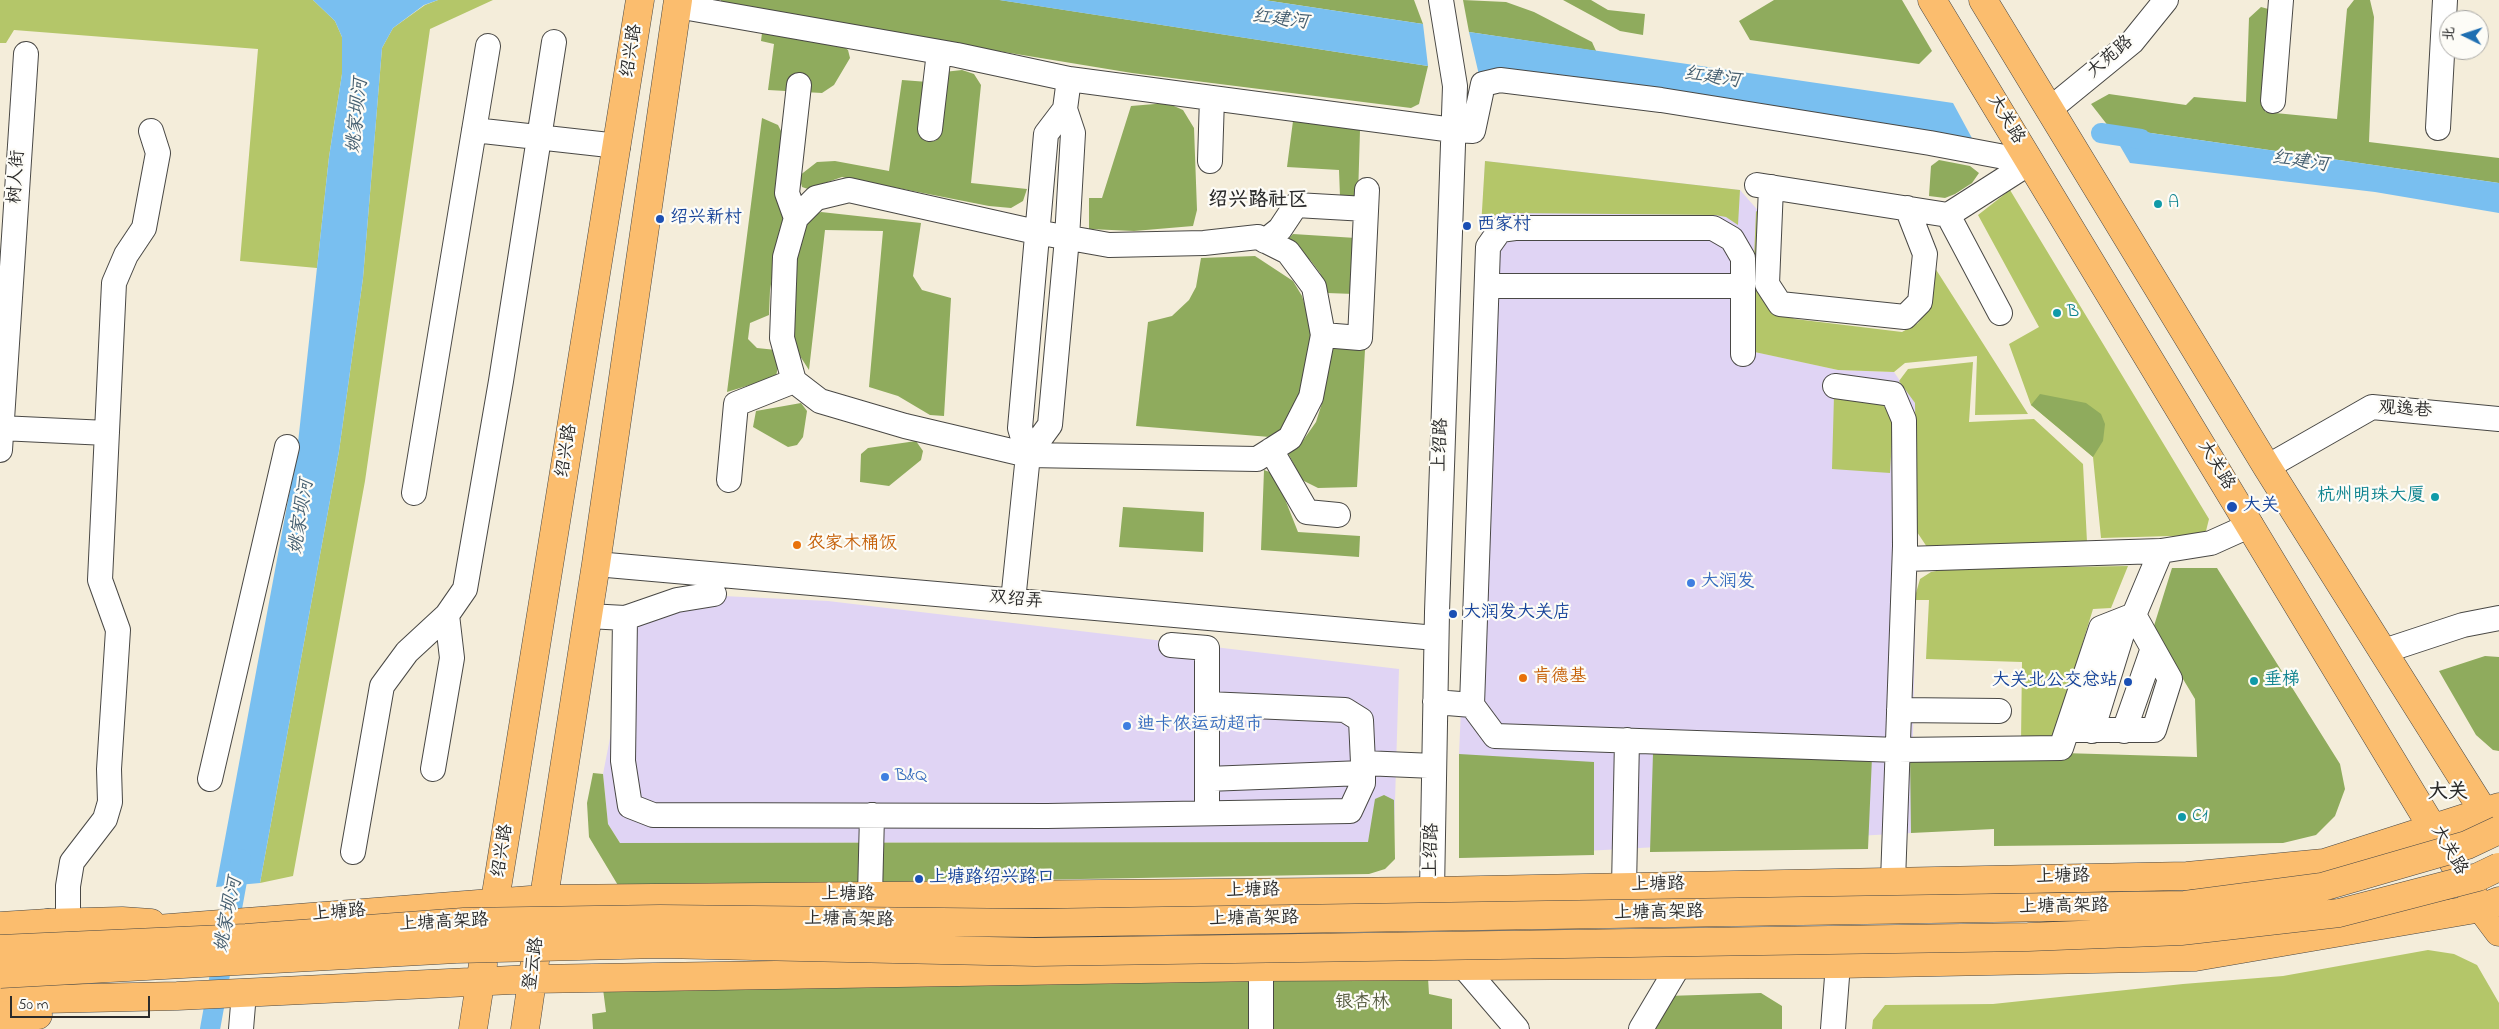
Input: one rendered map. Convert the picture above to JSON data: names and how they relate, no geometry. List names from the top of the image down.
{
  "streets": {
    "main road": [
      "绍兴路",
      "大关路",
      "上塘路",
      "上塘高架路",
      "登云路"
    ],
    "street": [
      "大苑路",
      "树人街",
      "观逸巷",
      "上绍路",
      "双绍弄"
    ]
  },
  "crossings": [
    ["绍兴路", "双绍弄"],
    ["绍兴路", "上塘路"],
    ["绍兴路", "登云路"],
    ["大关路", "上塘路"],
    ["上绍路", "双绍弄"],
    ["上绍路", "上塘路"],
    ["上塘路", "上塘高架路"],
    ["上塘路", "登云路"]
  ],
  "districts": ["绍兴路社区", "大关"],
  "water": ["红建河", "姚家坝河"],
  "parks": ["银杏林"],
  "places": [
    "A",
    "绍兴新村",
    "西家村",
    "B",
    "杭州明珠大厦",
    "大关",
    "农家木桶饭",
    "大润发",
    "大润发大关店",
    "肯德基",
    "垂梯",
    "大关北公交总站",
    "迪卡侬运动超市",
    "B&Q",
    "C1",
    "上塘路绍兴路口"
  ],
  "scale_bar": "50 m",
  "north": "left"
}
